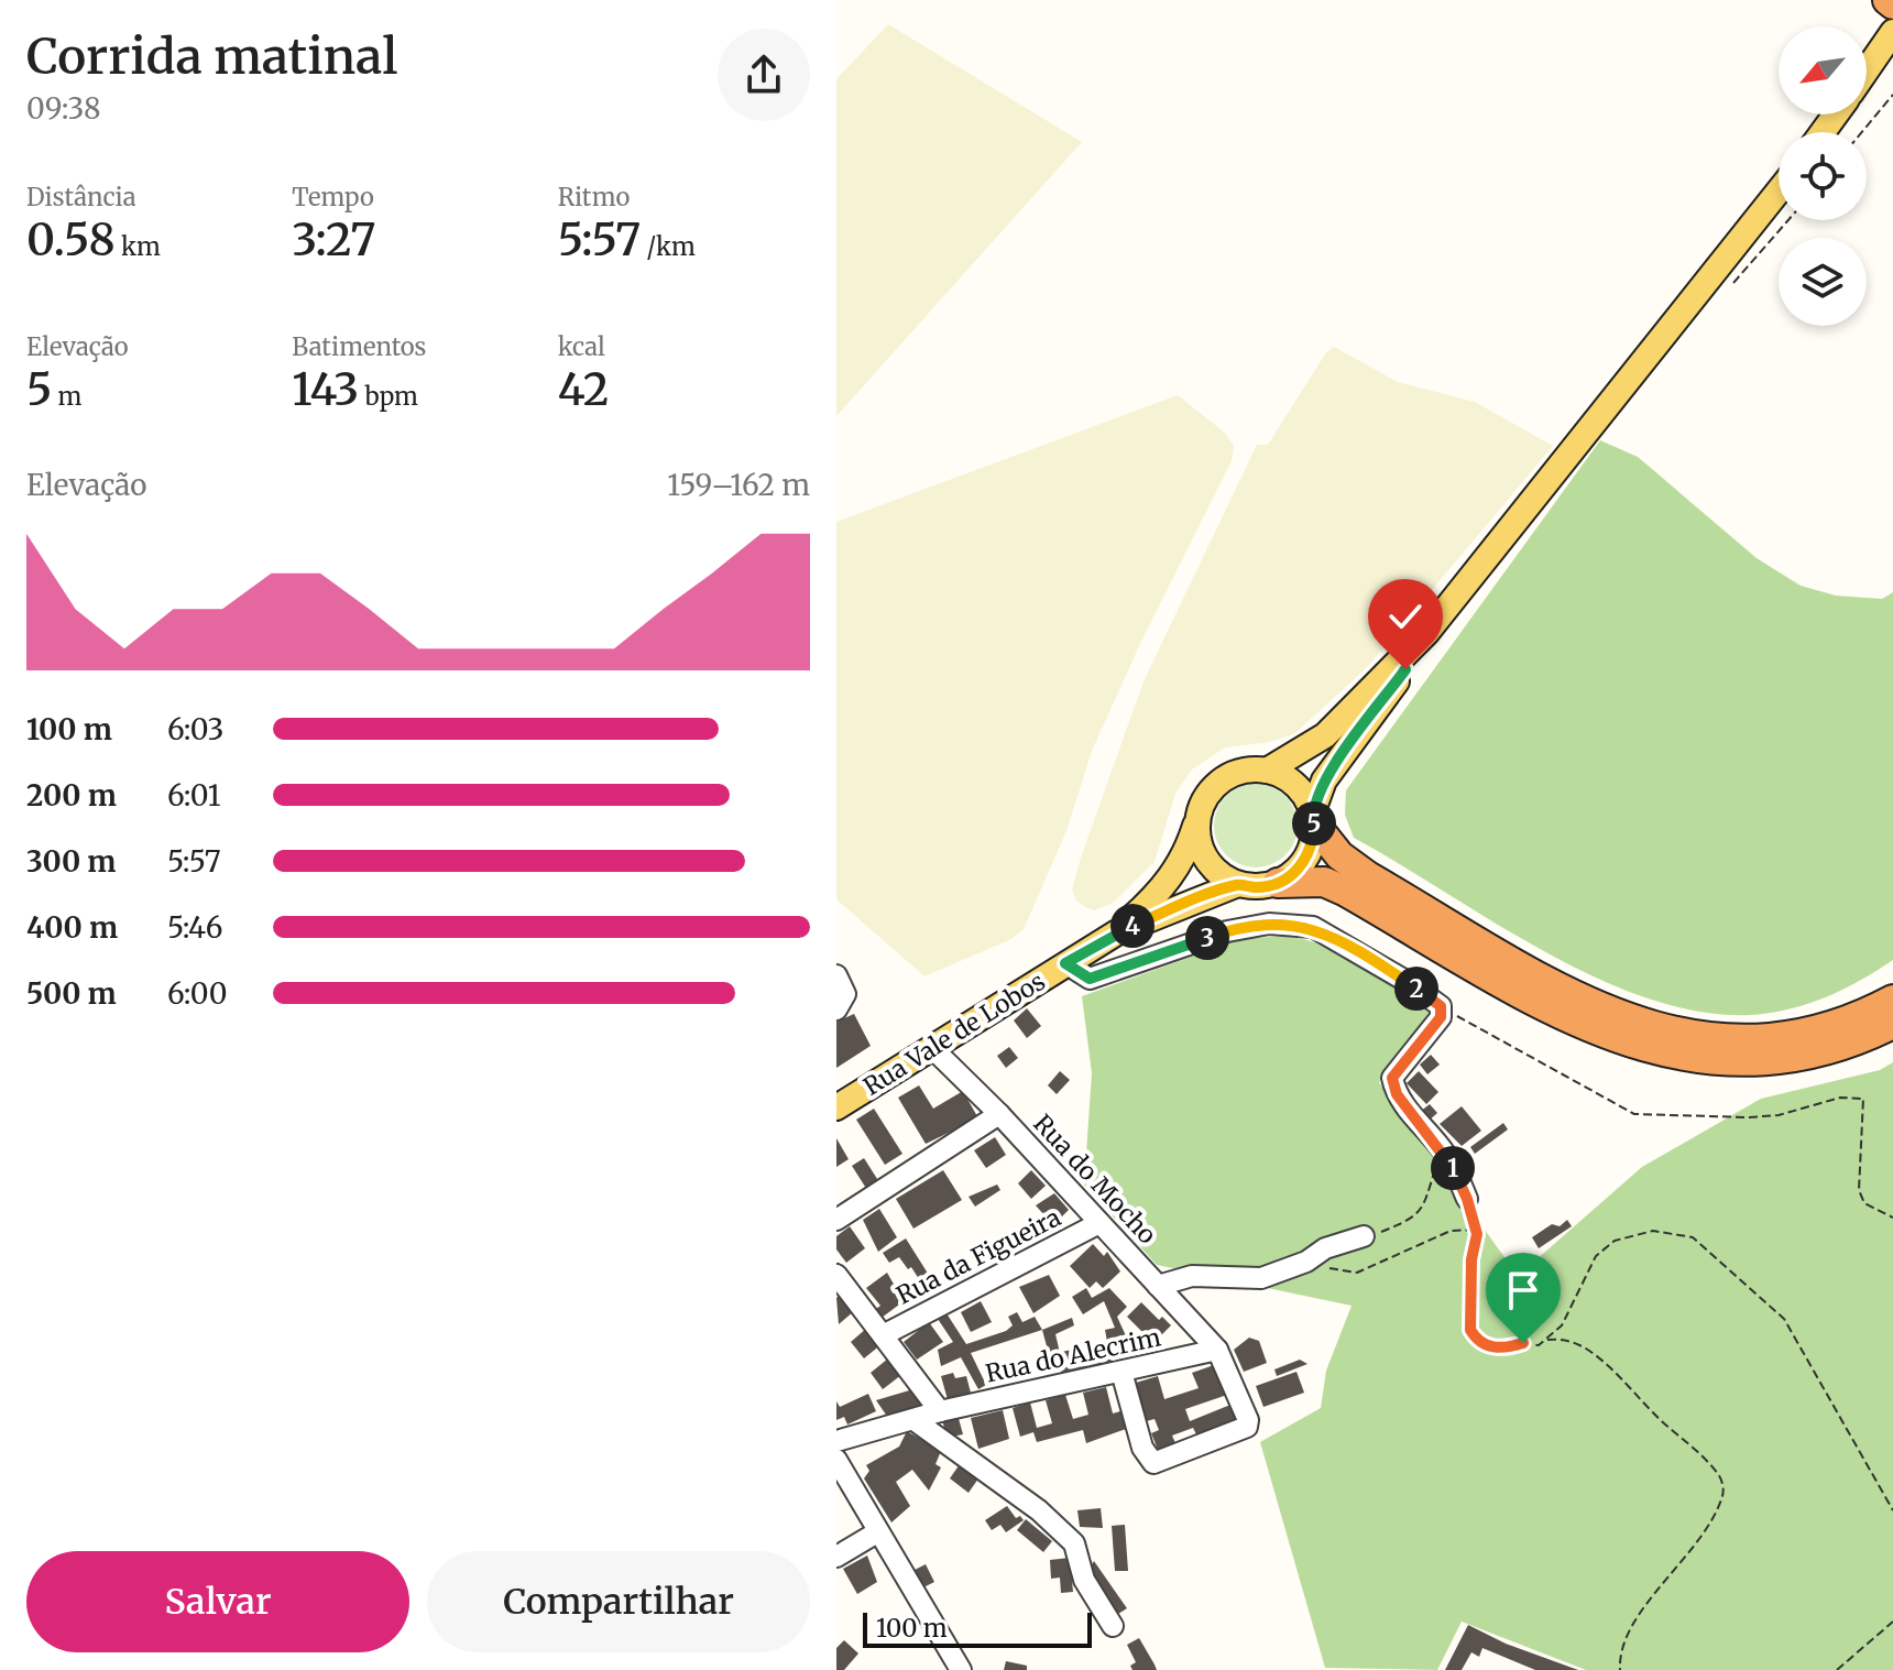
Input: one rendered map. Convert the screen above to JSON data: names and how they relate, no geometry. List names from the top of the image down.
{
  "streets": {
    "main road": ["Rua Vale de Lobos"],
    "street": ["Rua do Mocho", "Rua da Figueira", "Rua do Alecrim"]
  },
  "crossings": [
    ["Rua Vale de Lobos", "Rua do Mocho"],
    ["Rua do Mocho", "Rua da Figueira"],
    ["Rua do Mocho", "Rua do Alecrim"]
  ],
  "scale_bar": "100 m",
  "north": "bottom left",
  "page": {
    "heading": ["Corrida matinal", "09:38"],
    "stats": [
      ["Distância", "0.58 km"],
      ["Tempo", "3:27"],
      ["Ritmo", "5:57 /km"],
      ["Elevação", "5 m"],
      ["Batimentos", "143 bpm"],
      ["kcal", "42"]
    ],
    "chart": ["Elevação", "159–162 m"],
    "list": [
      {
        "name": "100 m",
        "note": "6:03"
      },
      {
        "name": "200 m",
        "note": "6:01"
      },
      {
        "name": "300 m",
        "note": "5:57"
      },
      {
        "name": "400 m",
        "note": "5:46"
      },
      {
        "name": "500 m",
        "note": "6:00"
      }
    ],
    "pins": [
      "5",
      "4",
      "3",
      "2",
      "1"
    ],
    "buttons": ["Salvar", "Compartilhar"],
    "scale": "100 m"
  }
}
